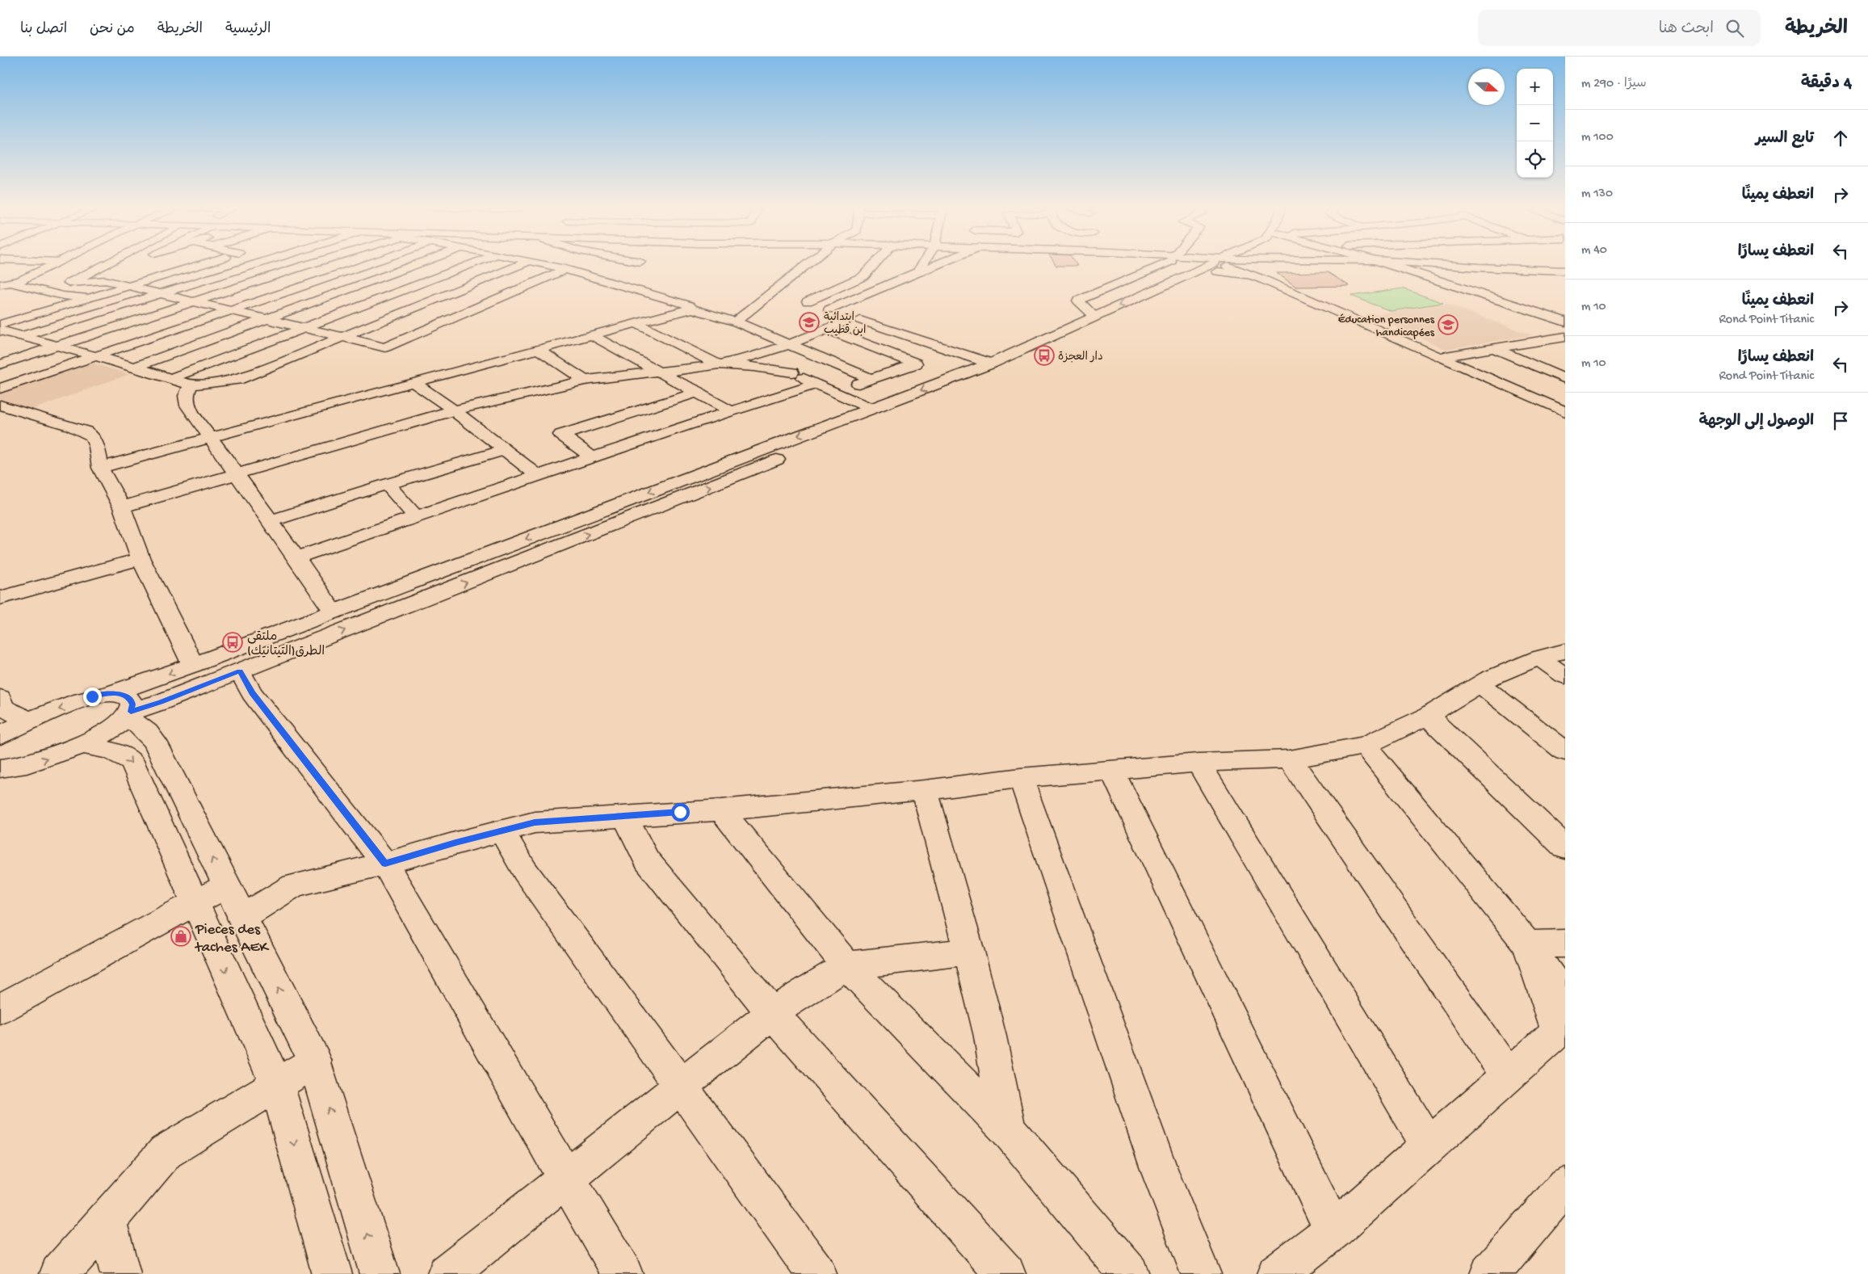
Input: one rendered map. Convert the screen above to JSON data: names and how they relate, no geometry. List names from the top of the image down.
{
  "places": {
    "school or university": ["ابتدائية ابن قطيب", "Éducation personnes handicapées"],
    "bus stop": ["دار العجزة", "ملتقى الطرق(التيتانيك)"],
    "shop": ["Pieces des taches AEK"]
  },
  "north": "right",
  "page": {
    "header": "الخريطة",
    "search": "ابحث هنا",
    "nav": [
      "الرئيسية",
      "الخريطة",
      "من نحن",
      "اتصل بنا"
    ],
    "heading": ["4 دقيقة", "سيرًا · 290 m"],
    "map_buttons": ["+", "−"],
    "list": [
      ["تابع السير", "100 m"],
      ["انعطف يمينًا", "130 m"],
      ["انعطف يسارًا", "40 m"],
      ["انعطف يمينًا", "Rond Point Titanic", "10 m"],
      ["انعطف يسارًا", "Rond Point Titanic", "10 m"],
      "الوصول إلى الوجهة"
    ]
  }
}
